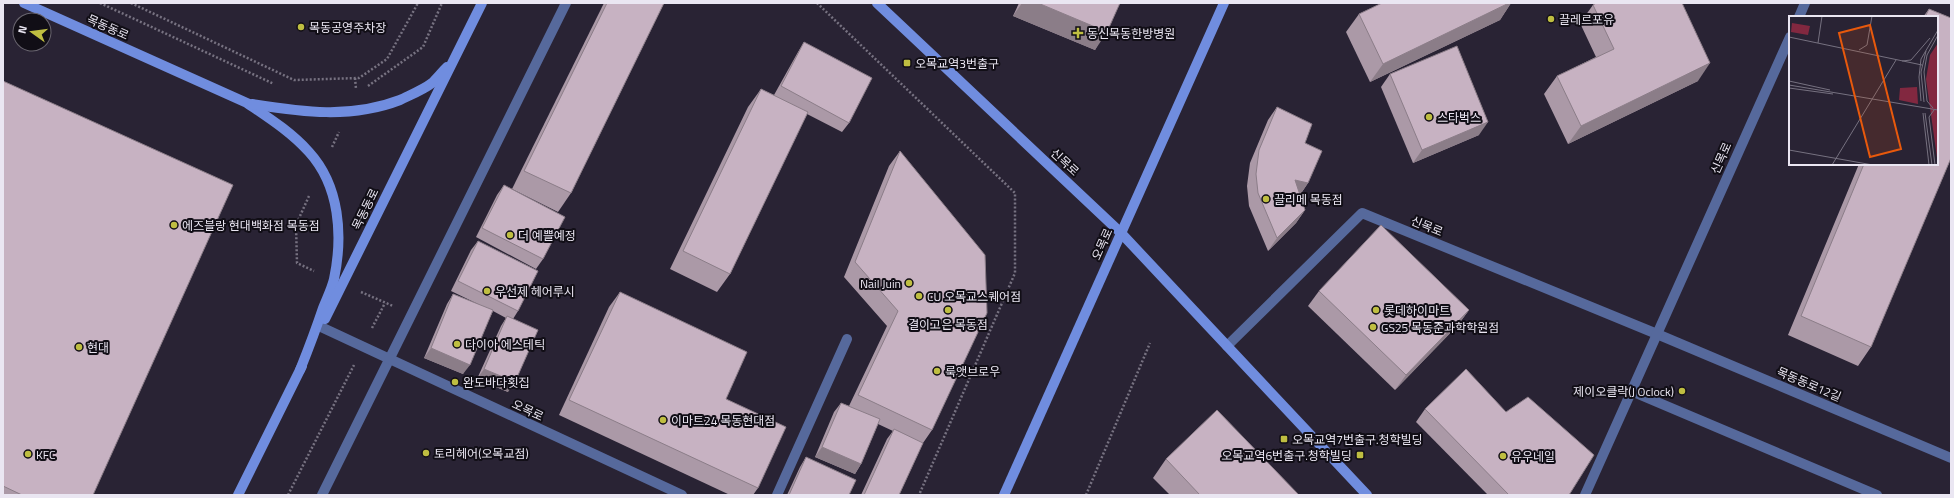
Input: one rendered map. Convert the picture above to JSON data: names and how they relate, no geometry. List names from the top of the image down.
{
  "streets": {
    "main road": ["목동동로", "신목로", "오목로"],
    "street": ["목동동로12길"]
  },
  "crossings": [
    ["목동동로", "오목로"],
    ["신목로", "오목로"],
    ["신목로", "목동동로12길"]
  ],
  "places": {
    "other": [
      "끌레르포유",
      "목동공영주차장",
      "스타벅스",
      "끌리메 목동점",
      "에즈블랑 현대백화점 목동점",
      "더 예쁠예정",
      "Nail Juin",
      "우선제 헤어루시",
      "CU 오목교스퀘어점",
      "결이고은 목동점",
      "롯데하이마트",
      "GS25 목동준과학학원점",
      "다이아 에스테틱",
      "현대",
      "룩앳브로우",
      "완도바다횟집",
      "제이오클락(J Oclock)",
      "이마트24 목동현대점",
      "토리헤어(오목교점)",
      "KFC",
      "유우네일"
    ],
    "health": ["동신목동한방병원"],
    "transit": ["오목교역3번출구", "오목교역7번출구.청학빌딩", "오목교역6번출구.청학빌딩"]
  },
  "north": "left"
}
